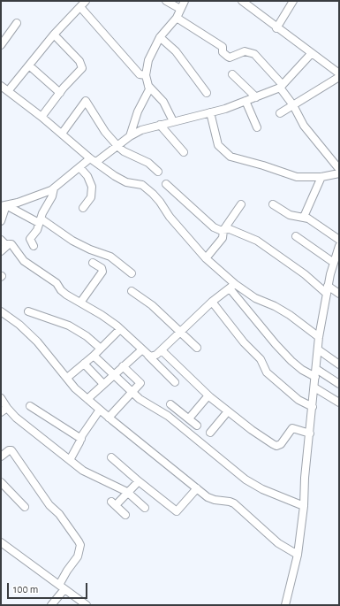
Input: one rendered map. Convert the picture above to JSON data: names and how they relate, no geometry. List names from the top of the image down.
{
  "scale_bar": "100 m"
}
